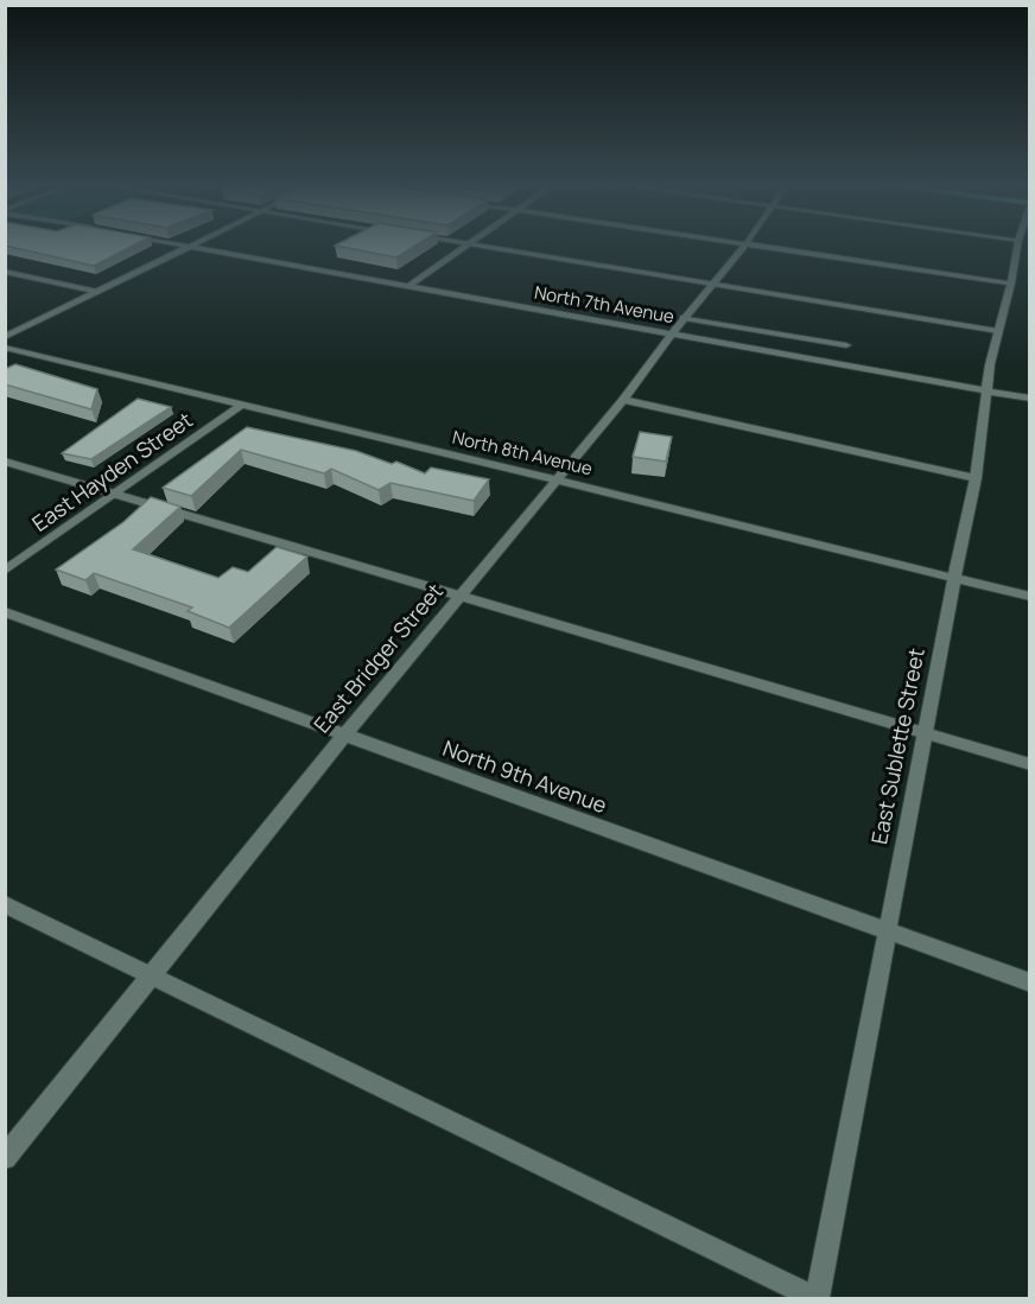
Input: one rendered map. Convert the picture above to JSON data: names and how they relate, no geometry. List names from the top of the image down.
{
  "streets": {
    "street": [
      "North 7th Avenue",
      "North 8th Avenue",
      "East Hayden Street",
      "East Bridger Street",
      "East Sublette Street",
      "North 9th Avenue"
    ]
  },
  "crossings": [
    ["North 7th Avenue", "East Bridger Street"],
    ["North 7th Avenue", "East Sublette Street"],
    ["North 8th Avenue", "East Hayden Street"],
    ["North 8th Avenue", "East Bridger Street"],
    ["North 8th Avenue", "East Sublette Street"],
    ["East Bridger Street", "North 9th Avenue"],
    ["East Sublette Street", "North 9th Avenue"]
  ]
}
